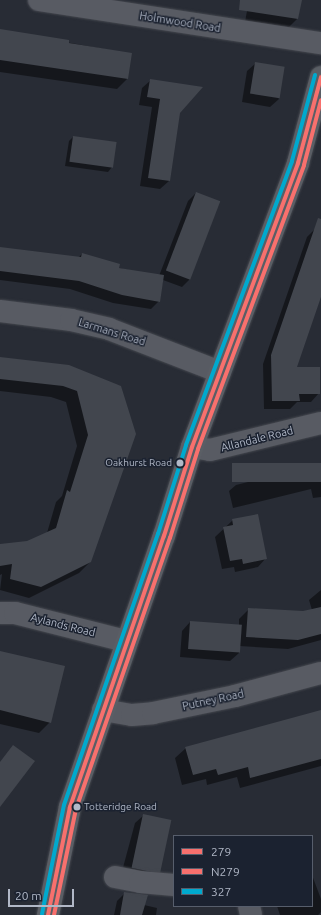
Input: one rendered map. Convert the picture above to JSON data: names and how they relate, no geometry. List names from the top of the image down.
{
  "streets": {
    "street": [
      "Holmwood Road",
      "Larmans Road",
      "Allandale Road",
      "Aylands Road",
      "Putney Road"
    ]
  },
  "places": ["Oakhurst Road", "Totteridge Road"],
  "lines": ["transit line 327", "transit line 279", "transit line N279"],
  "legend": ["279", "N279", "327"],
  "scale_bar": "20 m"
}
